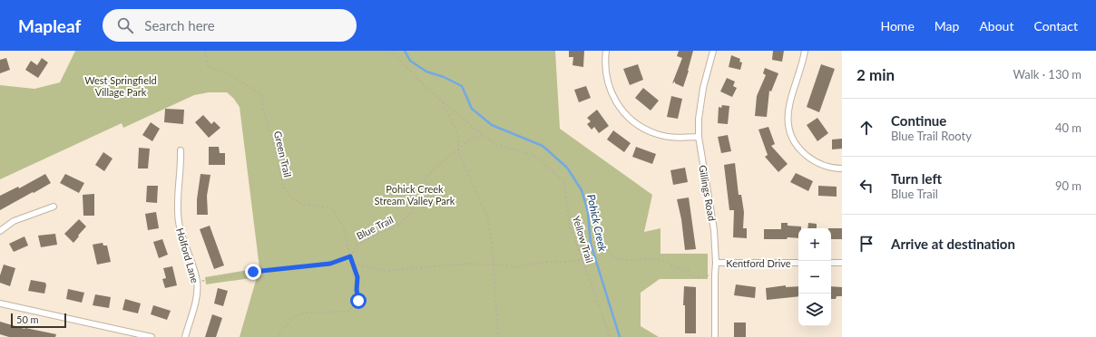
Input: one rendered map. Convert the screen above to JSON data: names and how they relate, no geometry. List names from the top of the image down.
{
  "streets": {
    "street": ["Gillings Road", "Holford Lane", "Kentford Drive"],
    "path": ["Green Trail", "Blue Trail", "Yellow Trail"]
  },
  "crossings": [
    ["Green Trail", "Blue Trail"],
    ["Gillings Road", "Kentford Drive"],
    ["Blue Trail", "Yellow Trail"]
  ],
  "water": ["Pohick Creek"],
  "parks": ["West Springfield Village Park", "Pohick Creek Stream Valley Park"],
  "scale_bar": "50 m",
  "page": {
    "header": "Mapleaf",
    "search": "Search here",
    "nav": [
      "Home",
      "Map",
      "About",
      "Contact"
    ],
    "heading": ["2 min", "Walk · 130 m"],
    "list": [
      ["Continue", "Blue Trail Rooty", "40 m"],
      ["Turn left", "Blue Trail", "90 m"],
      "Arrive at destination"
    ],
    "map_buttons": ["+", "−"],
    "scale": "50 m"
  }
}
